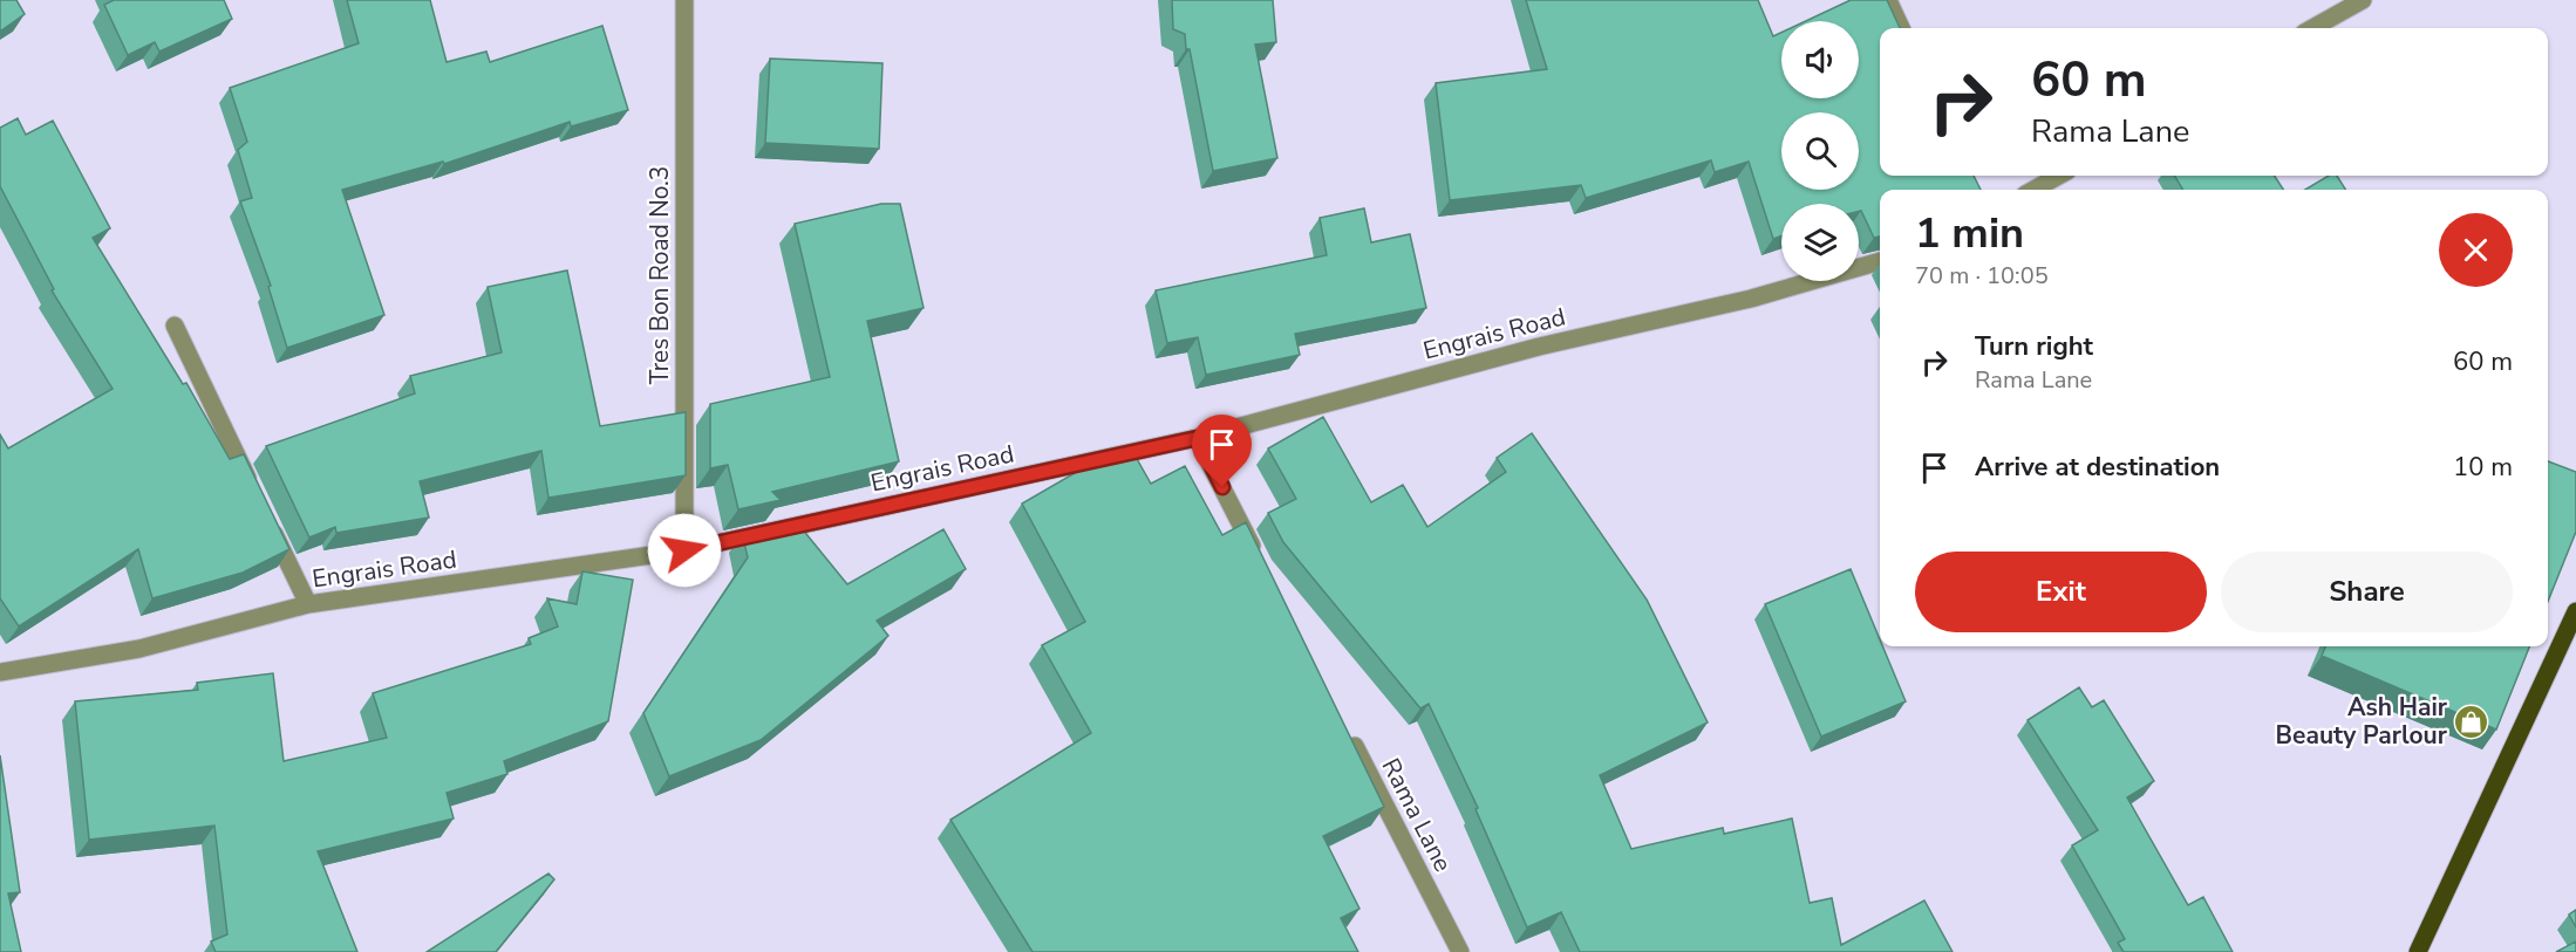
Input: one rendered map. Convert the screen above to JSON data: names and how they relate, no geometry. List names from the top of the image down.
{
  "streets": {
    "street": ["Tres Bon Road No.3", "Engrais Road", "Rama Lane"]
  },
  "crossings": [
    ["Tres Bon Road No.3", "Engrais Road"]
  ],
  "places": {
    "shop": ["Ash Hair Beauty Parlour"]
  },
  "page": {
    "turn": ["60 m", "Rama Lane"],
    "heading": ["1 min", "70 m · 10:05"],
    "list": [
      {
        "name": "Turn right",
        "note": "Rama Lane",
        "value": "60 m"
      },
      {
        "name": "Arrive at destination",
        "value": "10 m"
      }
    ],
    "buttons": ["Exit", "Share"]
  }
}
